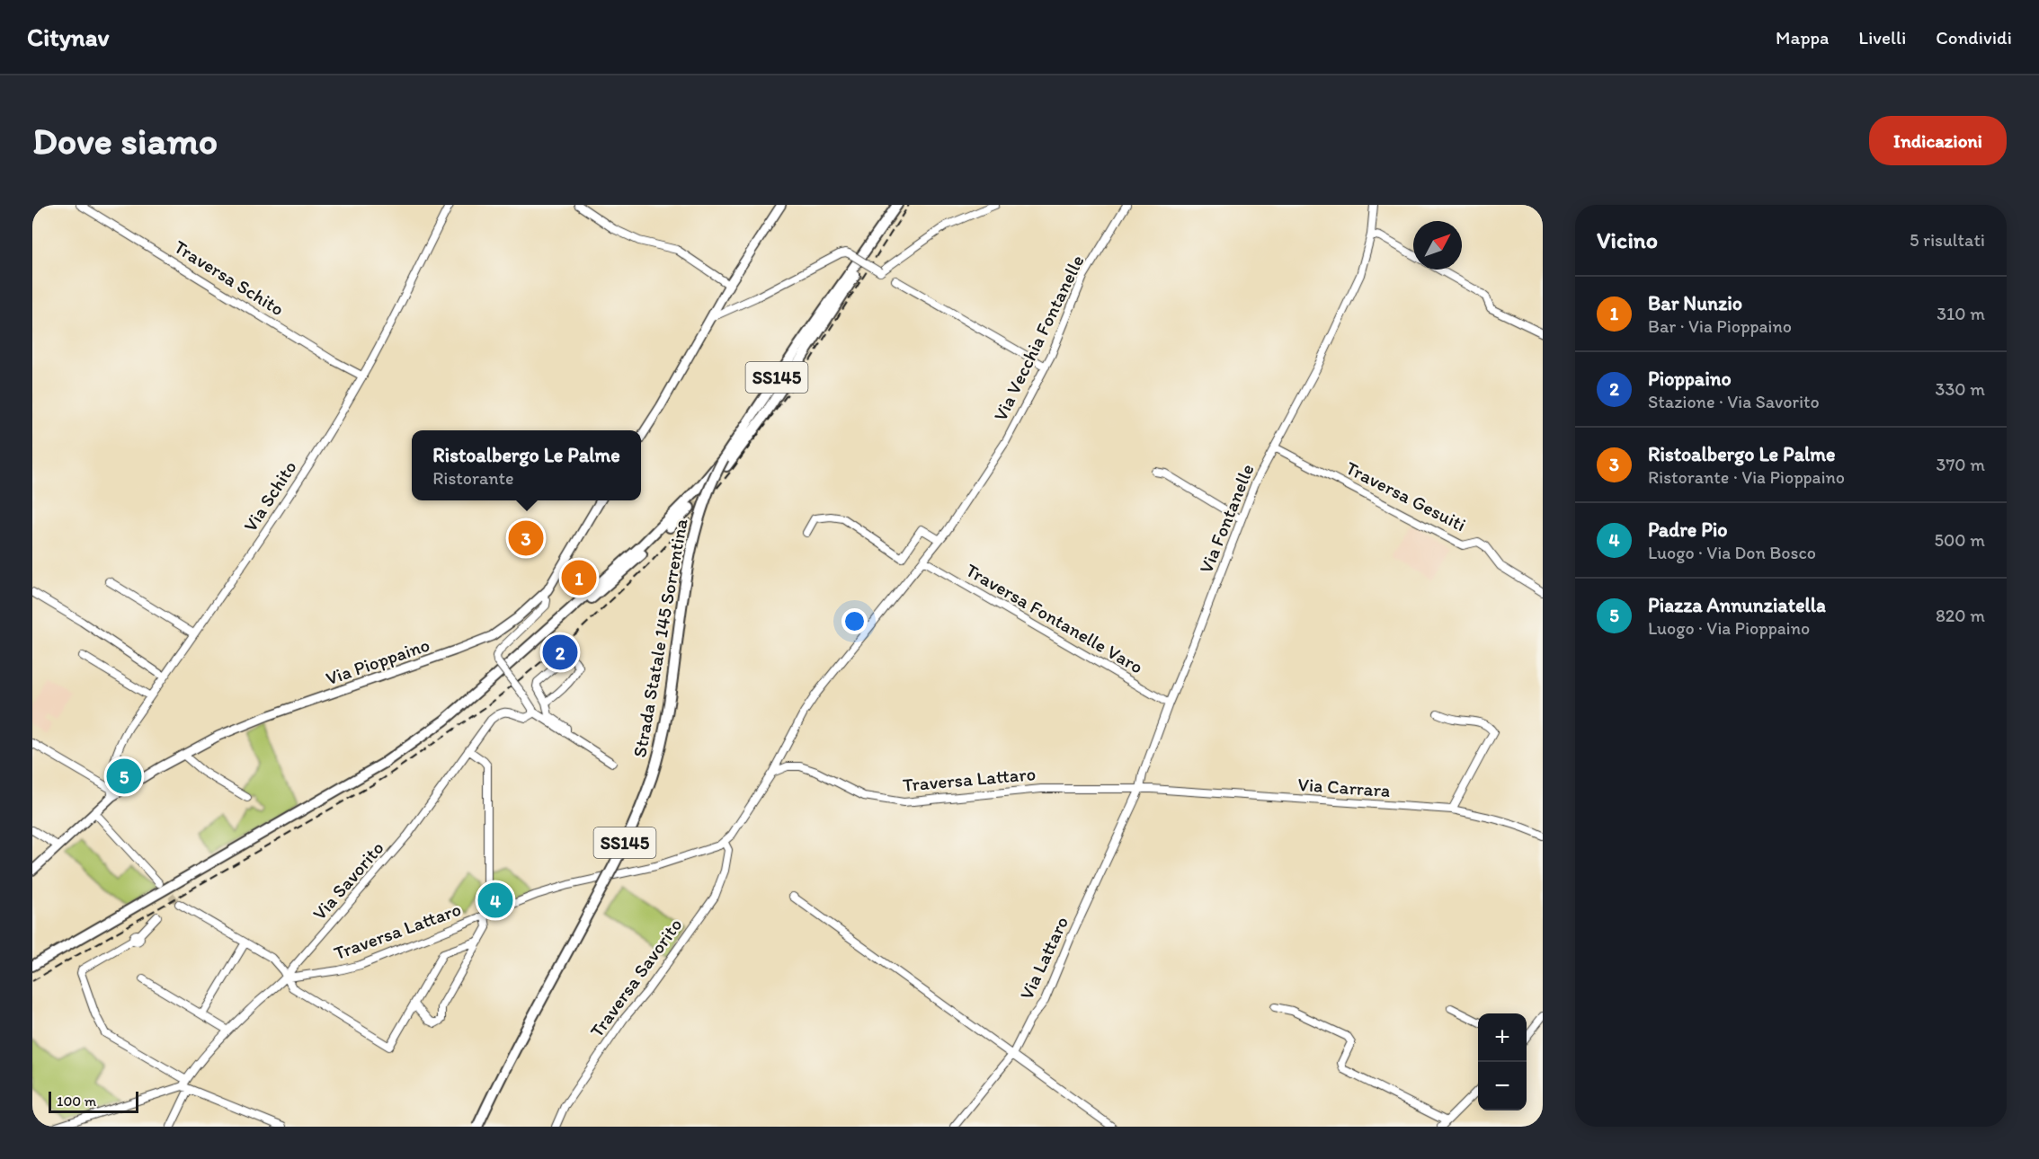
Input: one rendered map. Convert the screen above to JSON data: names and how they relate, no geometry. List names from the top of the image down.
{
  "streets": {
    "highway": ["SS145", "Strada Statale 145 Sorrentina"],
    "main road": ["Via Pioppaino"],
    "street": [
      "Traversa Schito",
      "Via Vecchia Fontanelle",
      "Via Schito",
      "Traversa Gesuiti",
      "Via Fontanelle",
      "Traversa Fontanelle Varo",
      "Traversa Lattaro",
      "Via Carrara",
      "Via Savorito",
      "Via Lattaro",
      "Traversa Savorito"
    ]
  },
  "crossings": [
    ["Traversa Schito", "Via Schito"],
    ["Via Vecchia Fontanelle", "Traversa Fontanelle Varo"],
    ["Via Vecchia Fontanelle", "Traversa Lattaro"],
    ["Via Schito", "Via Pioppaino"],
    ["Traversa Gesuiti", "Via Fontanelle"],
    ["Via Fontanelle", "Traversa Fontanelle Varo"],
    ["Via Fontanelle", "Traversa Lattaro"],
    ["Via Fontanelle", "Via Carrara"],
    ["Via Fontanelle", "Via Lattaro"],
    ["Traversa Lattaro", "Via Carrara"],
    ["Traversa Lattaro", "Via Savorito"],
    ["Traversa Lattaro", "Via Lattaro"],
    ["Traversa Lattaro", "Traversa Savorito"],
    ["Via Carrara", "Via Lattaro"]
  ],
  "scale_bar": "100 m",
  "north": "top right",
  "page": {
    "header": "Citynav",
    "nav": ["Mappa", "Livelli", "Condividi"],
    "buttons": "Indicazioni",
    "title": "Dove siamo",
    "heading": ["Vicino", "5 risultati"],
    "list": [
      {
        "mark": "1",
        "name": "Bar Nunzio",
        "note": "Bar · Via Pioppaino",
        "value": "310 m"
      },
      {
        "mark": "2",
        "name": "Pioppaino",
        "note": "Stazione · Via Savorito",
        "value": "330 m"
      },
      {
        "mark": "3",
        "name": "Ristoalbergo Le Palme",
        "note": "Ristorante · Via Pioppaino",
        "value": "370 m"
      },
      {
        "mark": "4",
        "name": "Padre Pio",
        "note": "Luogo · Via Don Bosco",
        "value": "500 m"
      },
      {
        "mark": "5",
        "name": "Piazza Annunziatella",
        "note": "Luogo · Via Pioppaino",
        "value": "820 m"
      }
    ],
    "popup": ["Ristoalbergo Le Palme", "Ristorante"],
    "pins": [
      "3",
      "1",
      "2",
      "5",
      "4"
    ],
    "map_buttons": ["+", "−"],
    "scale": "100 m"
  }
}
